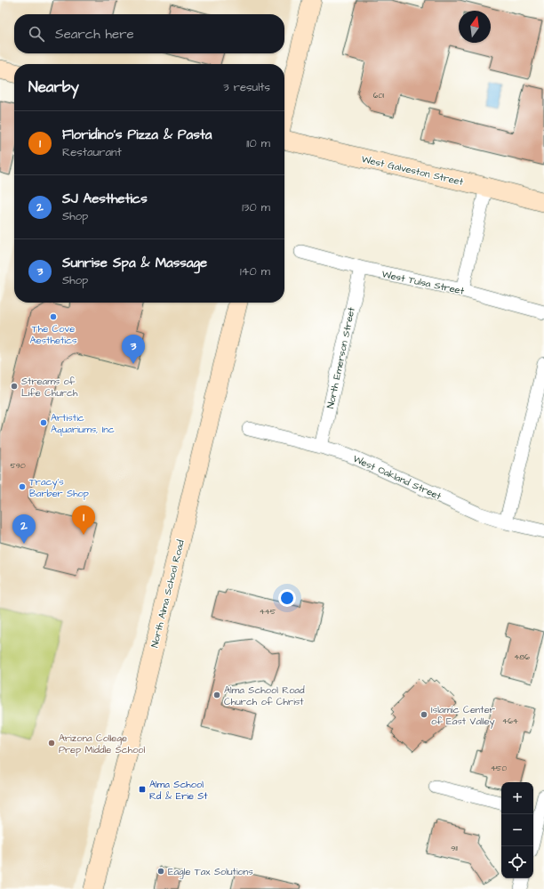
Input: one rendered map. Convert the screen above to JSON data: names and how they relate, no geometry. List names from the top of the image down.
{
  "streets": {
    "main road": ["West Galveston Street", "North Alma School Road"],
    "street": ["West Tulsa Street", "North Emerson Street", "West Oakland Street"]
  },
  "crossings": [
    ["West Tulsa Street", "North Emerson Street"],
    ["North Emerson Street", "West Oakland Street"]
  ],
  "places": {
    "other": [
      "The Cove Aesthetics",
      "Streams of Life Church",
      "Artistic Aquariums, Inc",
      "Tracy's Barber Shop",
      "Alma School Road Church of Christ",
      "Islamic Center of East Valley",
      "Arizona College Prep Middle School",
      "Eagle Tax Solutions"
    ],
    "transit": ["Alma School Rd & Erie St"]
  },
  "house_numbers": [
    "601",
    "590",
    "445",
    "486",
    "464",
    "450",
    "911"
  ],
  "north": "top",
  "page": {
    "search": "Search here",
    "heading": ["Nearby", "3 results"],
    "list": [
      {
        "mark": "1",
        "name": "Floridino's Pizza & Pasta",
        "note": "Restaurant",
        "value": "110 m"
      },
      {
        "mark": "2",
        "name": "SJ Aesthetics",
        "note": "Shop",
        "value": "130 m"
      },
      {
        "mark": "3",
        "name": "Sunrise Spa & Massage",
        "note": "Shop",
        "value": "140 m"
      }
    ],
    "pins": ["3", "1", "2"],
    "map_buttons": ["+", "−"]
  }
}
